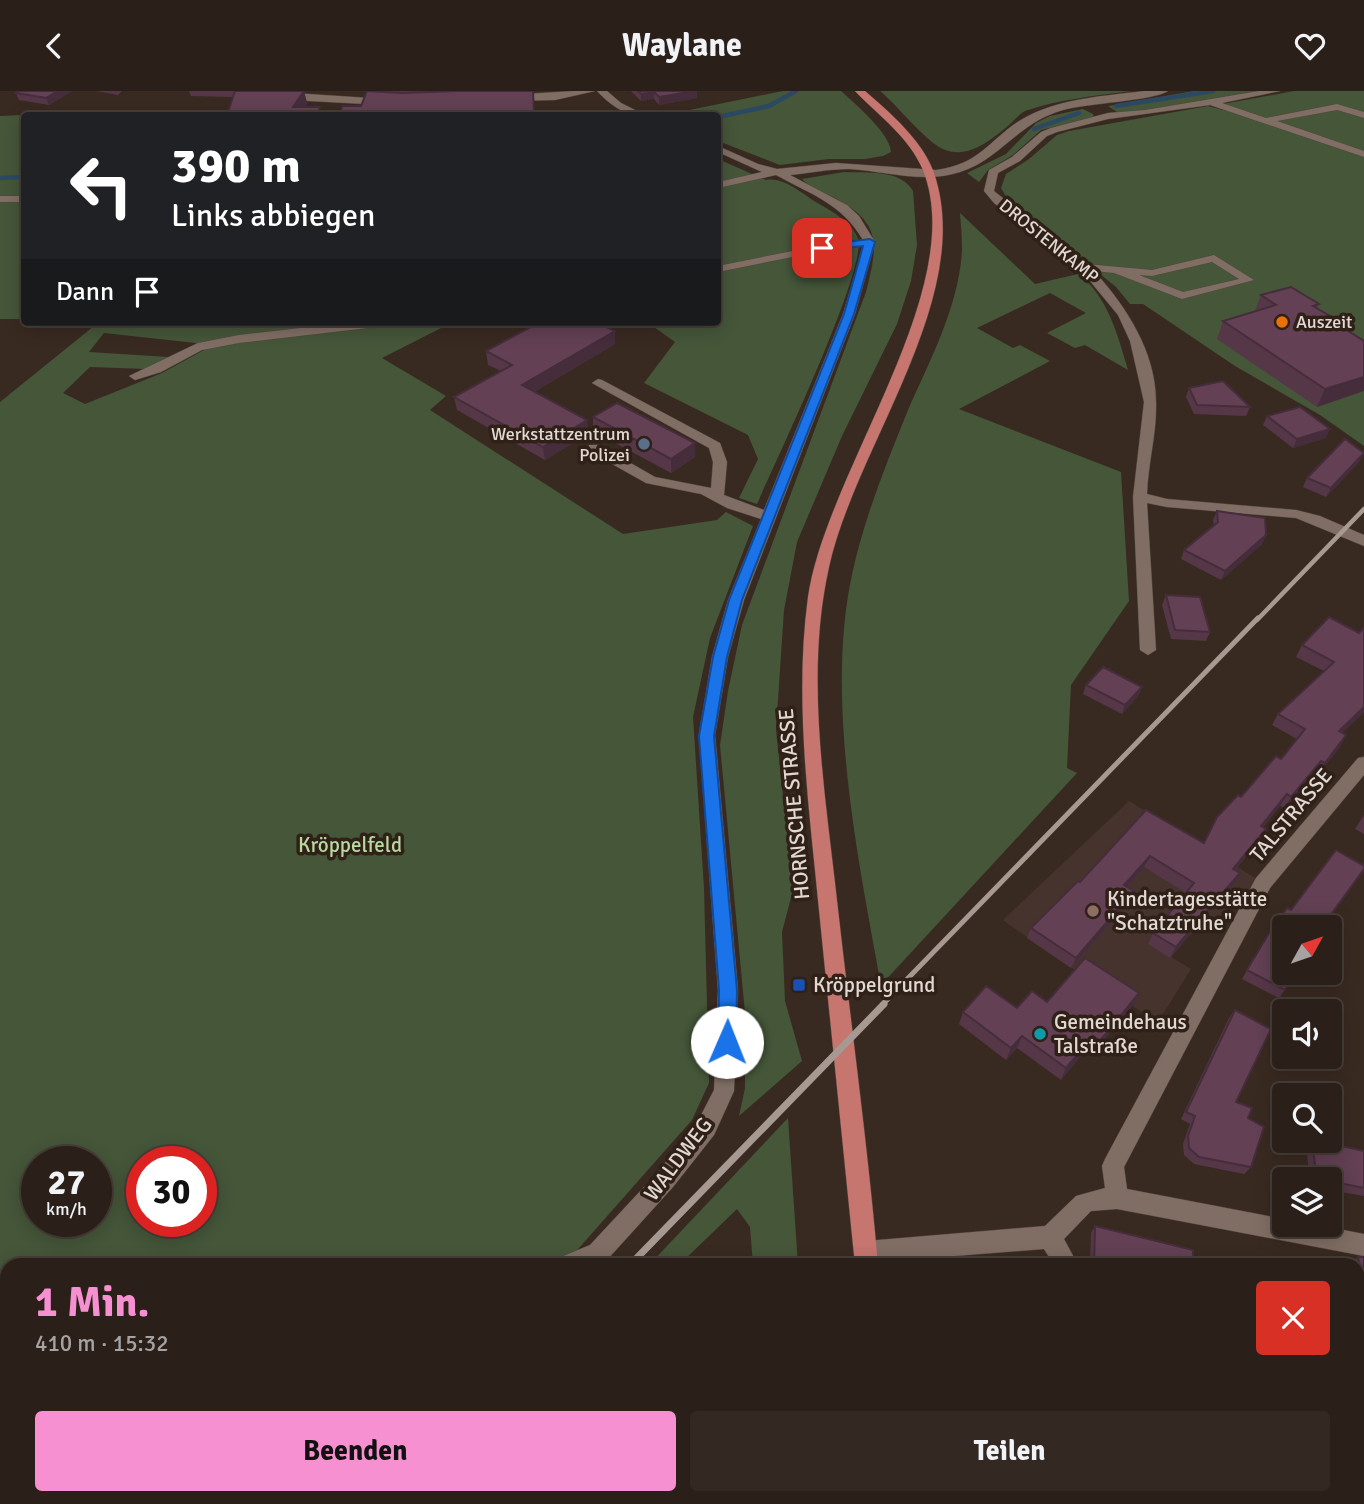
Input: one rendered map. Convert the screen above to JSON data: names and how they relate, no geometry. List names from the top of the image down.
{
  "streets": {
    "main road": ["HORNSCHE STRASSE"],
    "street": ["DROSTENKAMP", "TALSTRASSE", "WALDWEG"]
  },
  "parks": ["Kröppelfeld"],
  "places": {
    "other": [
      "Auszeit",
      "Werkstattzentrum Polizei",
      "Kindertagesstätte \"Schatztruhe\"",
      "Gemeindehaus Talstraße"
    ],
    "transit": ["Kröppelgrund"]
  },
  "north": "top right",
  "page": {
    "header": "Waylane",
    "turn": ["390 m", "Links abbiegen"],
    "then": "Dann",
    "speed": "27 km/h",
    "limit": "30",
    "heading": ["1 Min.", "410 m · 15:32"],
    "buttons": ["Beenden", "Teilen"]
  }
}
